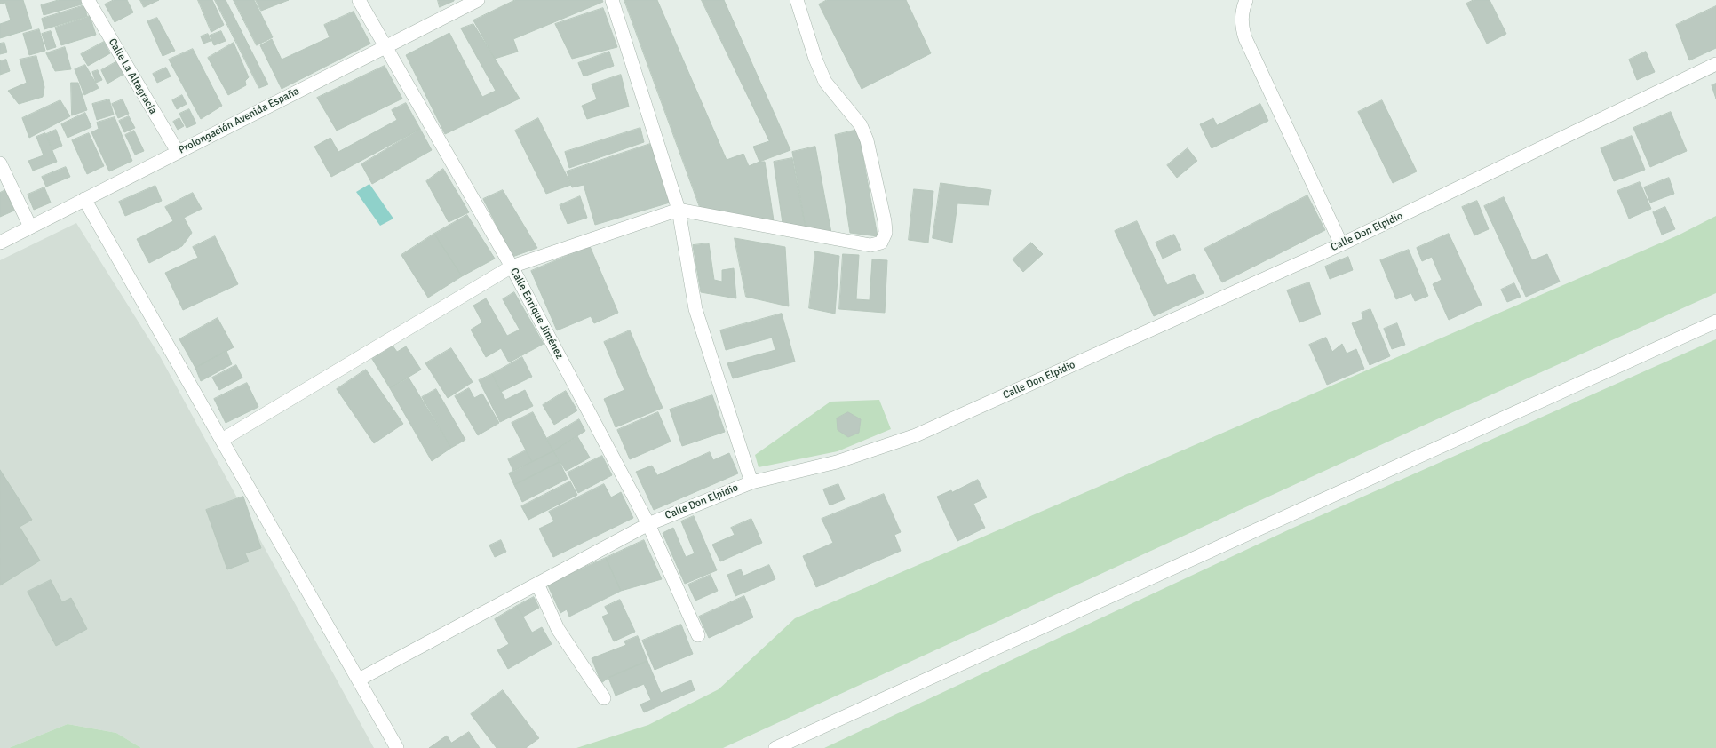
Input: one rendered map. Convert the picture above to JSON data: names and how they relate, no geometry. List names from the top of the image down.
{
  "streets": {
    "street": [
      "Calle La Altagracia",
      "Prolongación Avenida España",
      "Calle Don Elpidio",
      "Calle Enrique Jiménez"
    ]
  },
  "crossings": [
    ["Calle La Altagracia", "Prolongación Avenida España"],
    ["Prolongación Avenida España", "Calle Enrique Jiménez"],
    ["Calle Don Elpidio", "Calle Enrique Jiménez"]
  ]
}
